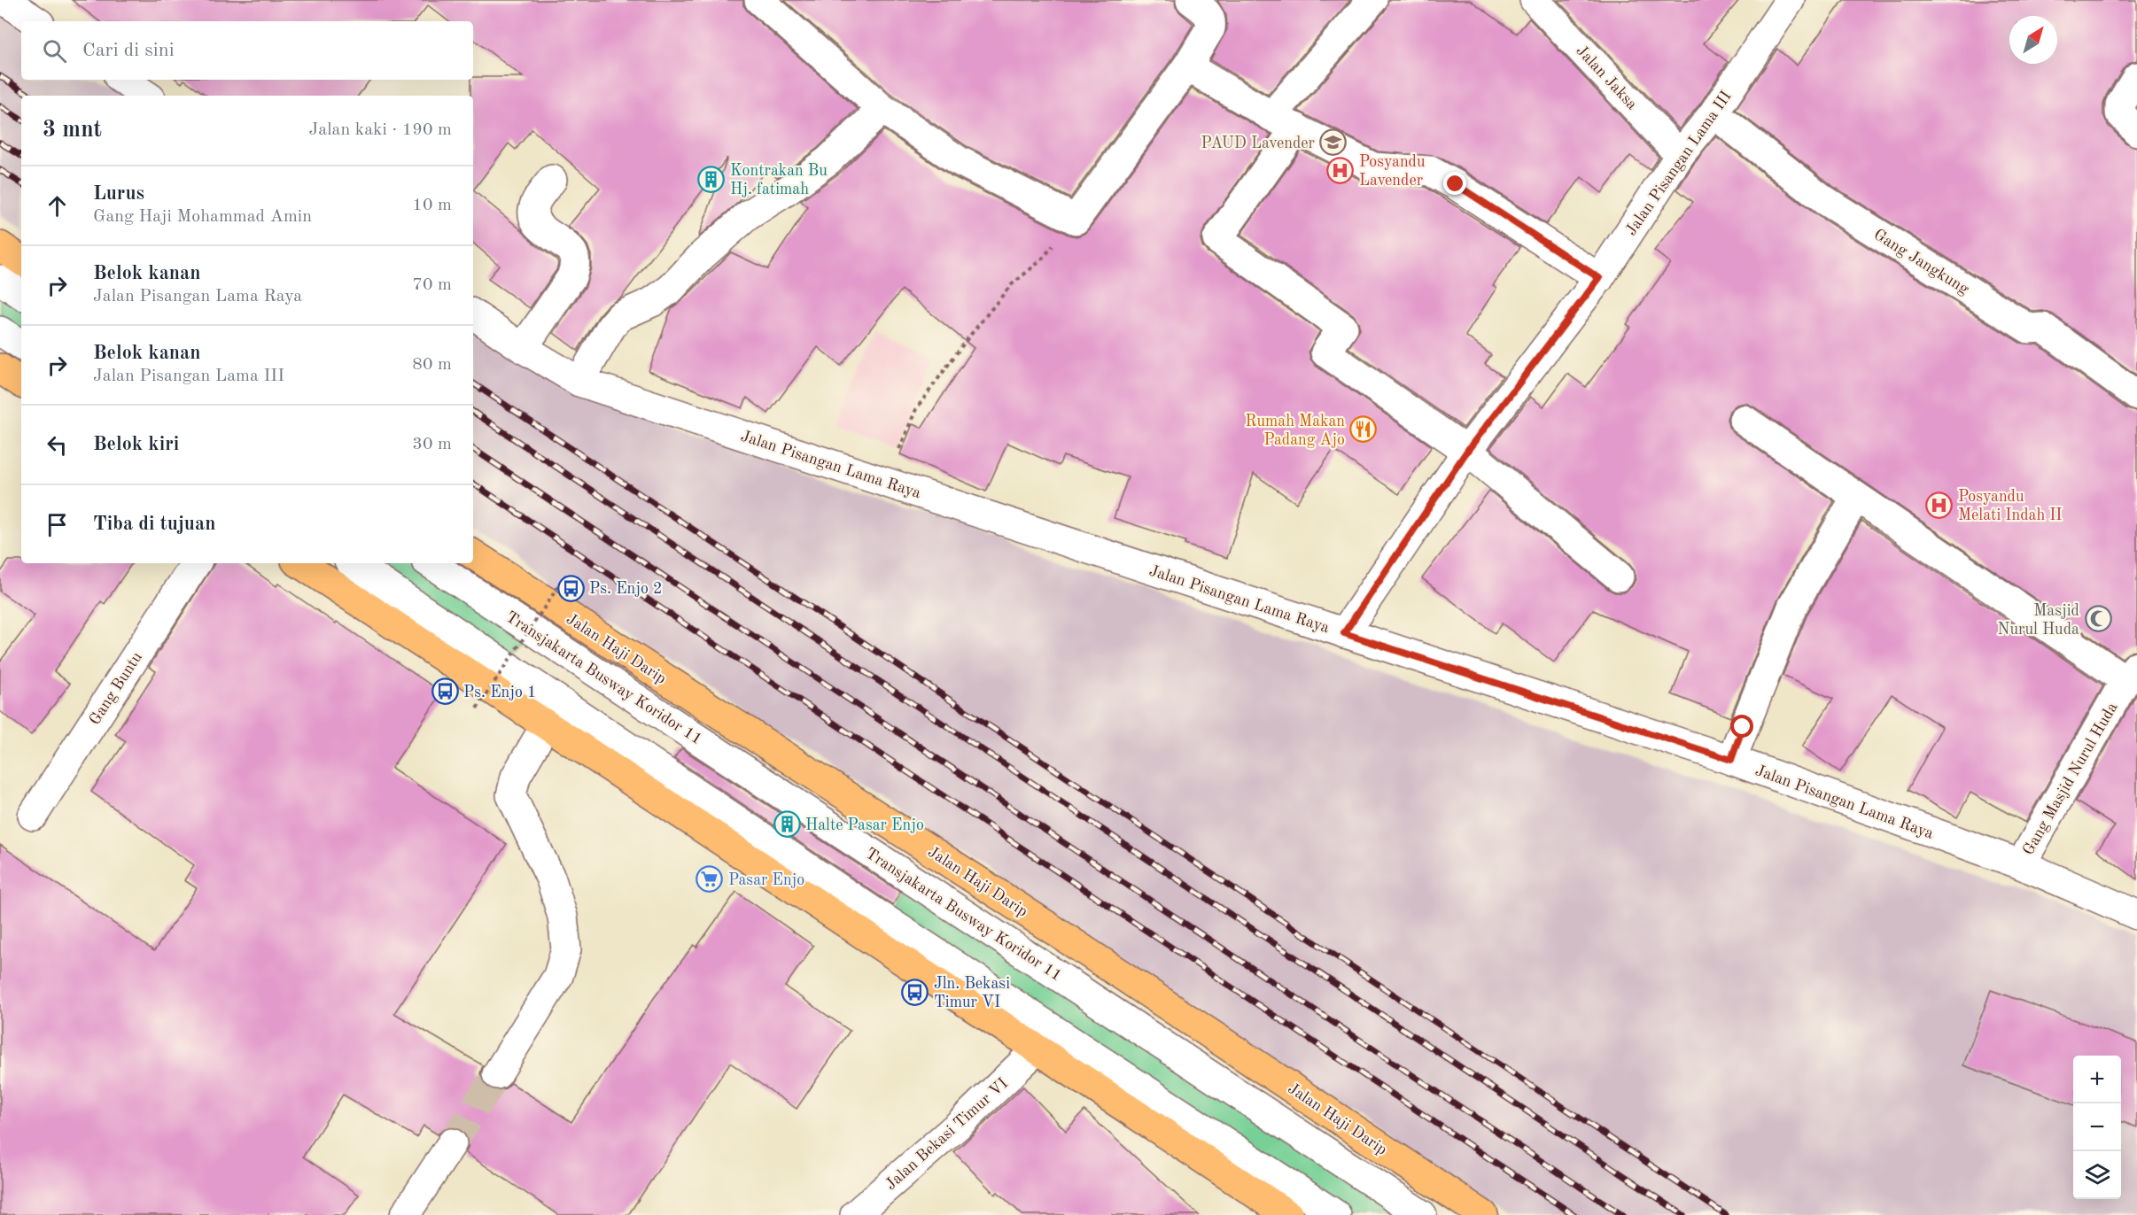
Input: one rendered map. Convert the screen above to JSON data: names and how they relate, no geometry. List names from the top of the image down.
{
  "streets": {
    "main road": ["Jalan Haji Darip"],
    "street": [
      "Jalan Jaksa",
      "Jalan Pisangan Lama III",
      "Gang Jangkung",
      "Jalan Pisangan Lama Raya",
      "Transjakarta Busway Koridor 11",
      "Gang Buntu",
      "Gang Masjid Nurul Huda",
      "Jalan Bekasi Timur VI"
    ]
  },
  "crossings": [
    ["Jalan Jaksa", "Jalan Pisangan Lama III"],
    ["Jalan Pisangan Lama III", "Gang Jangkung"],
    ["Jalan Pisangan Lama III", "Jalan Pisangan Lama Raya"],
    ["Jalan Pisangan Lama Raya", "Gang Masjid Nurul Huda"]
  ],
  "places": {
    "school or university": ["PAUD Lavender"],
    "hospital": ["Posyandu Lavender", "Posyandu Melati Indah II"],
    "building": ["Kontrakan Bu Hj. fatimah", "Halte Pasar Enjo"],
    "restaurant": ["Rumah Makan Padang Ajo"],
    "bus stop": ["Ps. Enjo 2", "Ps. Enjo 1", "Jln. Bekasi Timur VI"],
    "mosque": ["Masjid Nurul Huda"],
    "supermarket": ["Pasar Enjo"]
  },
  "north": "top right",
  "page": {
    "search": "Cari di sini",
    "heading": ["3 mnt", "Jalan kaki · 190 m"],
    "list": [
      ["Lurus", "Gang Haji Mohammad Amin", "10 m"],
      ["Belok kanan", "Jalan Pisangan Lama Raya", "70 m"],
      ["Belok kanan", "Jalan Pisangan Lama III", "80 m"],
      ["Belok kiri", "30 m"],
      "Tiba di tujuan"
    ],
    "map_buttons": ["+", "−"]
  }
}
